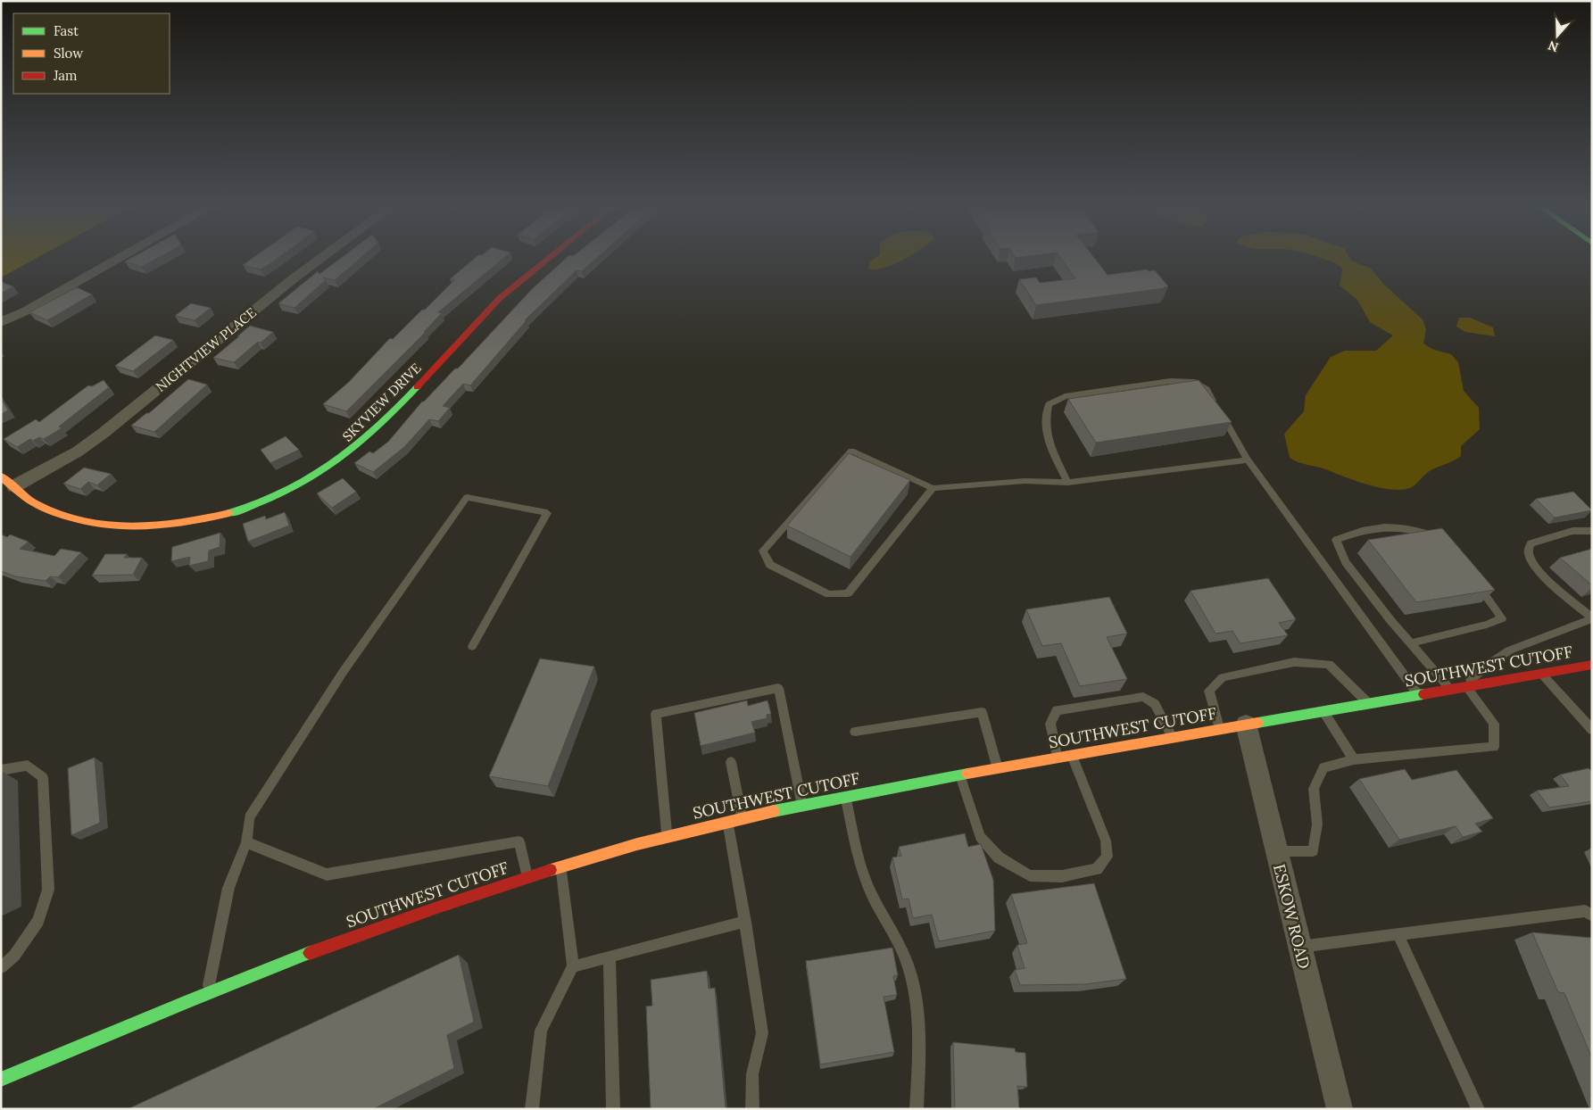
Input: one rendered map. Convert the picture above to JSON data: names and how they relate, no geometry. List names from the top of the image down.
{
  "streets": {
    "main road": ["SKYVIEW DRIVE", "SOUTHWEST CUTOFF"],
    "street": ["NIGHTVIEW PLACE", "ESKOW ROAD"]
  },
  "crossings": [
    ["NIGHTVIEW PLACE", "SKYVIEW DRIVE"],
    ["SOUTHWEST CUTOFF", "ESKOW ROAD"]
  ],
  "legend": ["Fast", "Slow", "Jam"],
  "north": "bottom"
}
